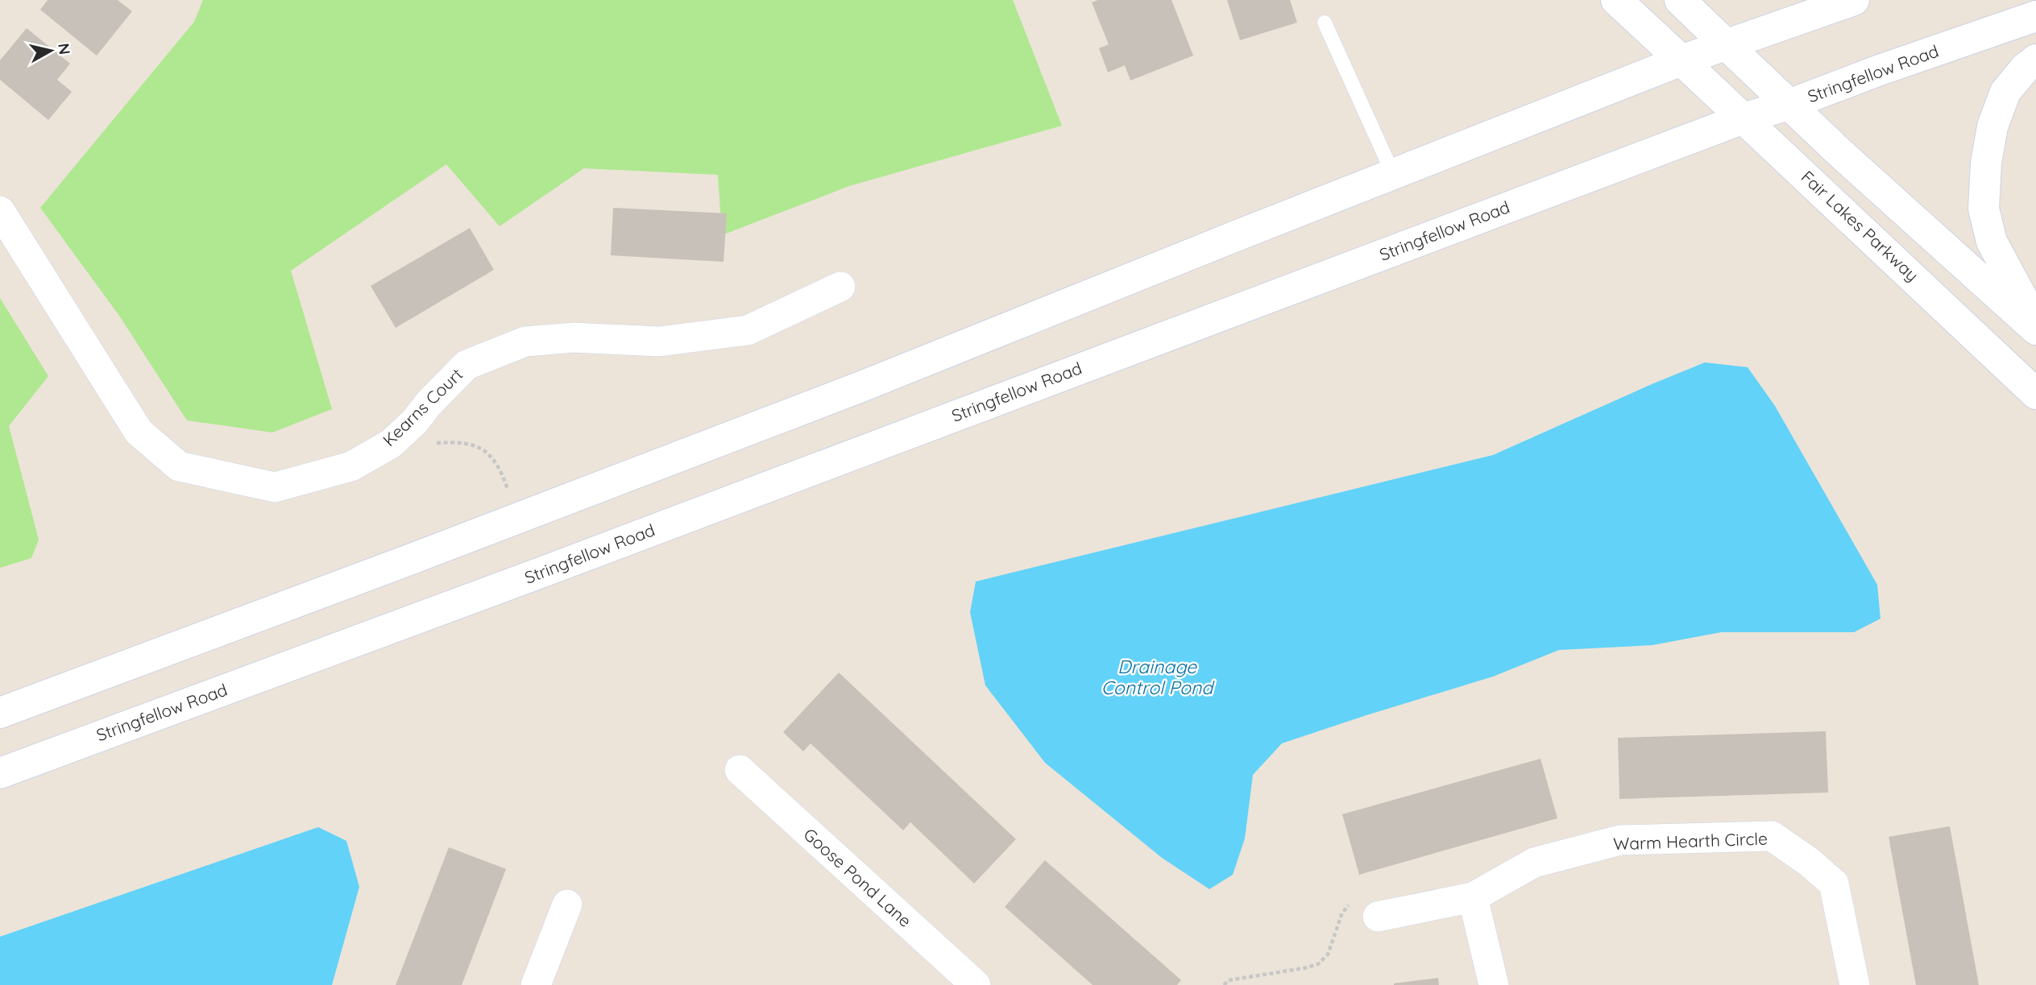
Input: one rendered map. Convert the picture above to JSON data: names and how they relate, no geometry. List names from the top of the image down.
{
  "streets": {
    "main road": ["Stringfellow Road", "Fair Lakes Parkway"],
    "street": ["Kearns Court", "Warm Hearth Circle", "Goose Pond Lane"]
  },
  "crossings": [
    ["Stringfellow Road", "Fair Lakes Parkway"]
  ],
  "water": ["Drainage Control Pond"],
  "north": "right"
}
